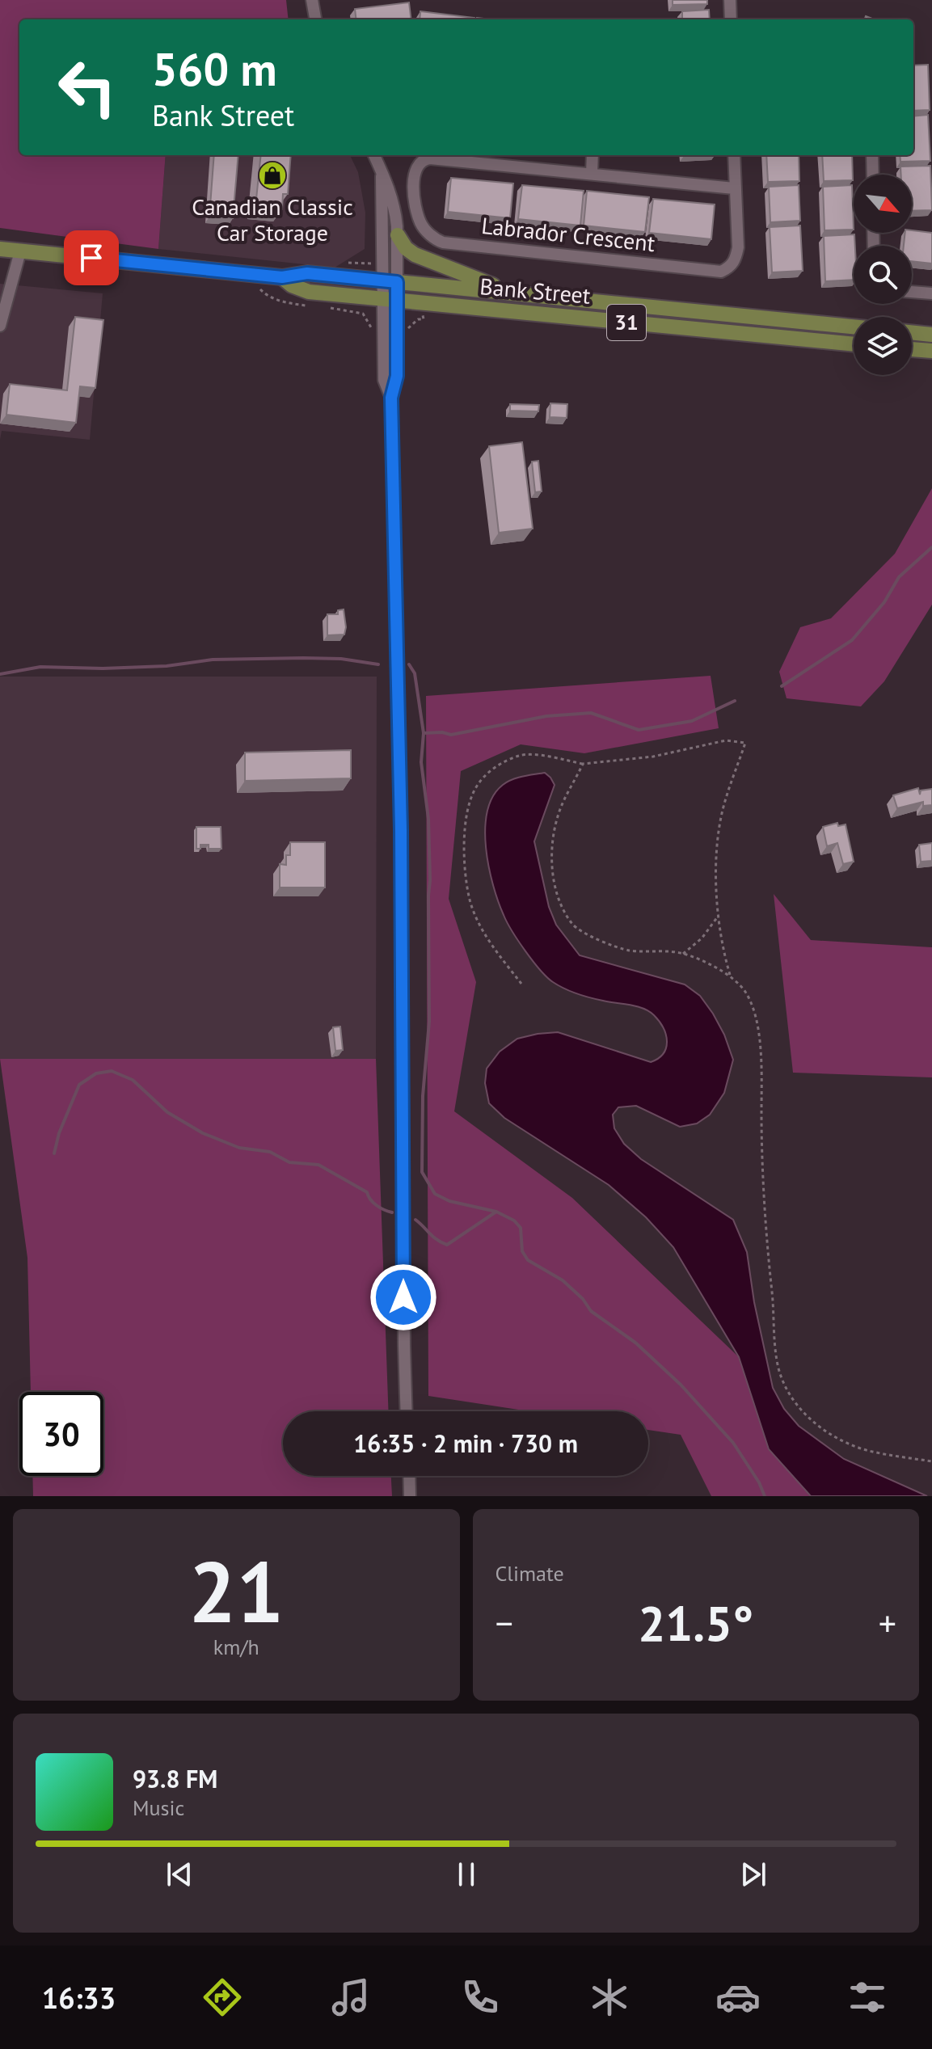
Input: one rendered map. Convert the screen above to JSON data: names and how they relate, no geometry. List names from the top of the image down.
{
  "streets": {
    "main road": ["Bank Street", "31"],
    "street": ["Labrador Crescent"]
  },
  "places": {
    "shop": ["Canadian Classic Car Storage"]
  },
  "north": "bottom right",
  "page": {
    "turn": ["560 m", "Bank Street"],
    "limit": "30",
    "trip": "16:35 · 2 min · 730 m",
    "tile": [
      ["21", "km/h"],
      "Climate"
    ],
    "heat": ["−", "21.5°", "+"],
    "song": ["93.8 FM", "Music"],
    "tabs": "16:33"
  }
}
